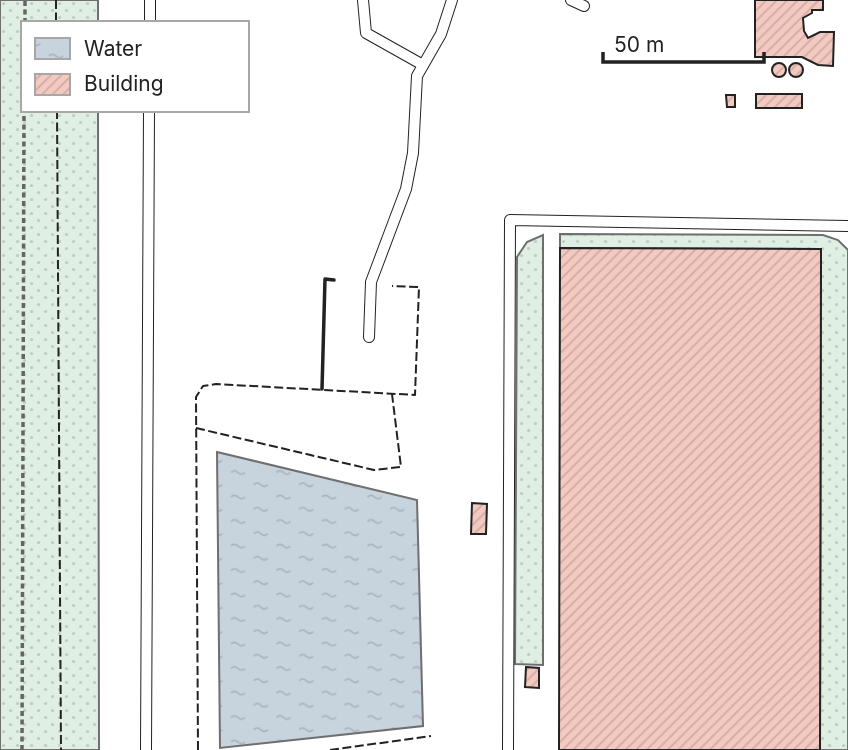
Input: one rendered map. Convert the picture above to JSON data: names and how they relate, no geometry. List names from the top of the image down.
{
  "legend": ["Water", "Building"],
  "scale_bar": "50 m"
}
